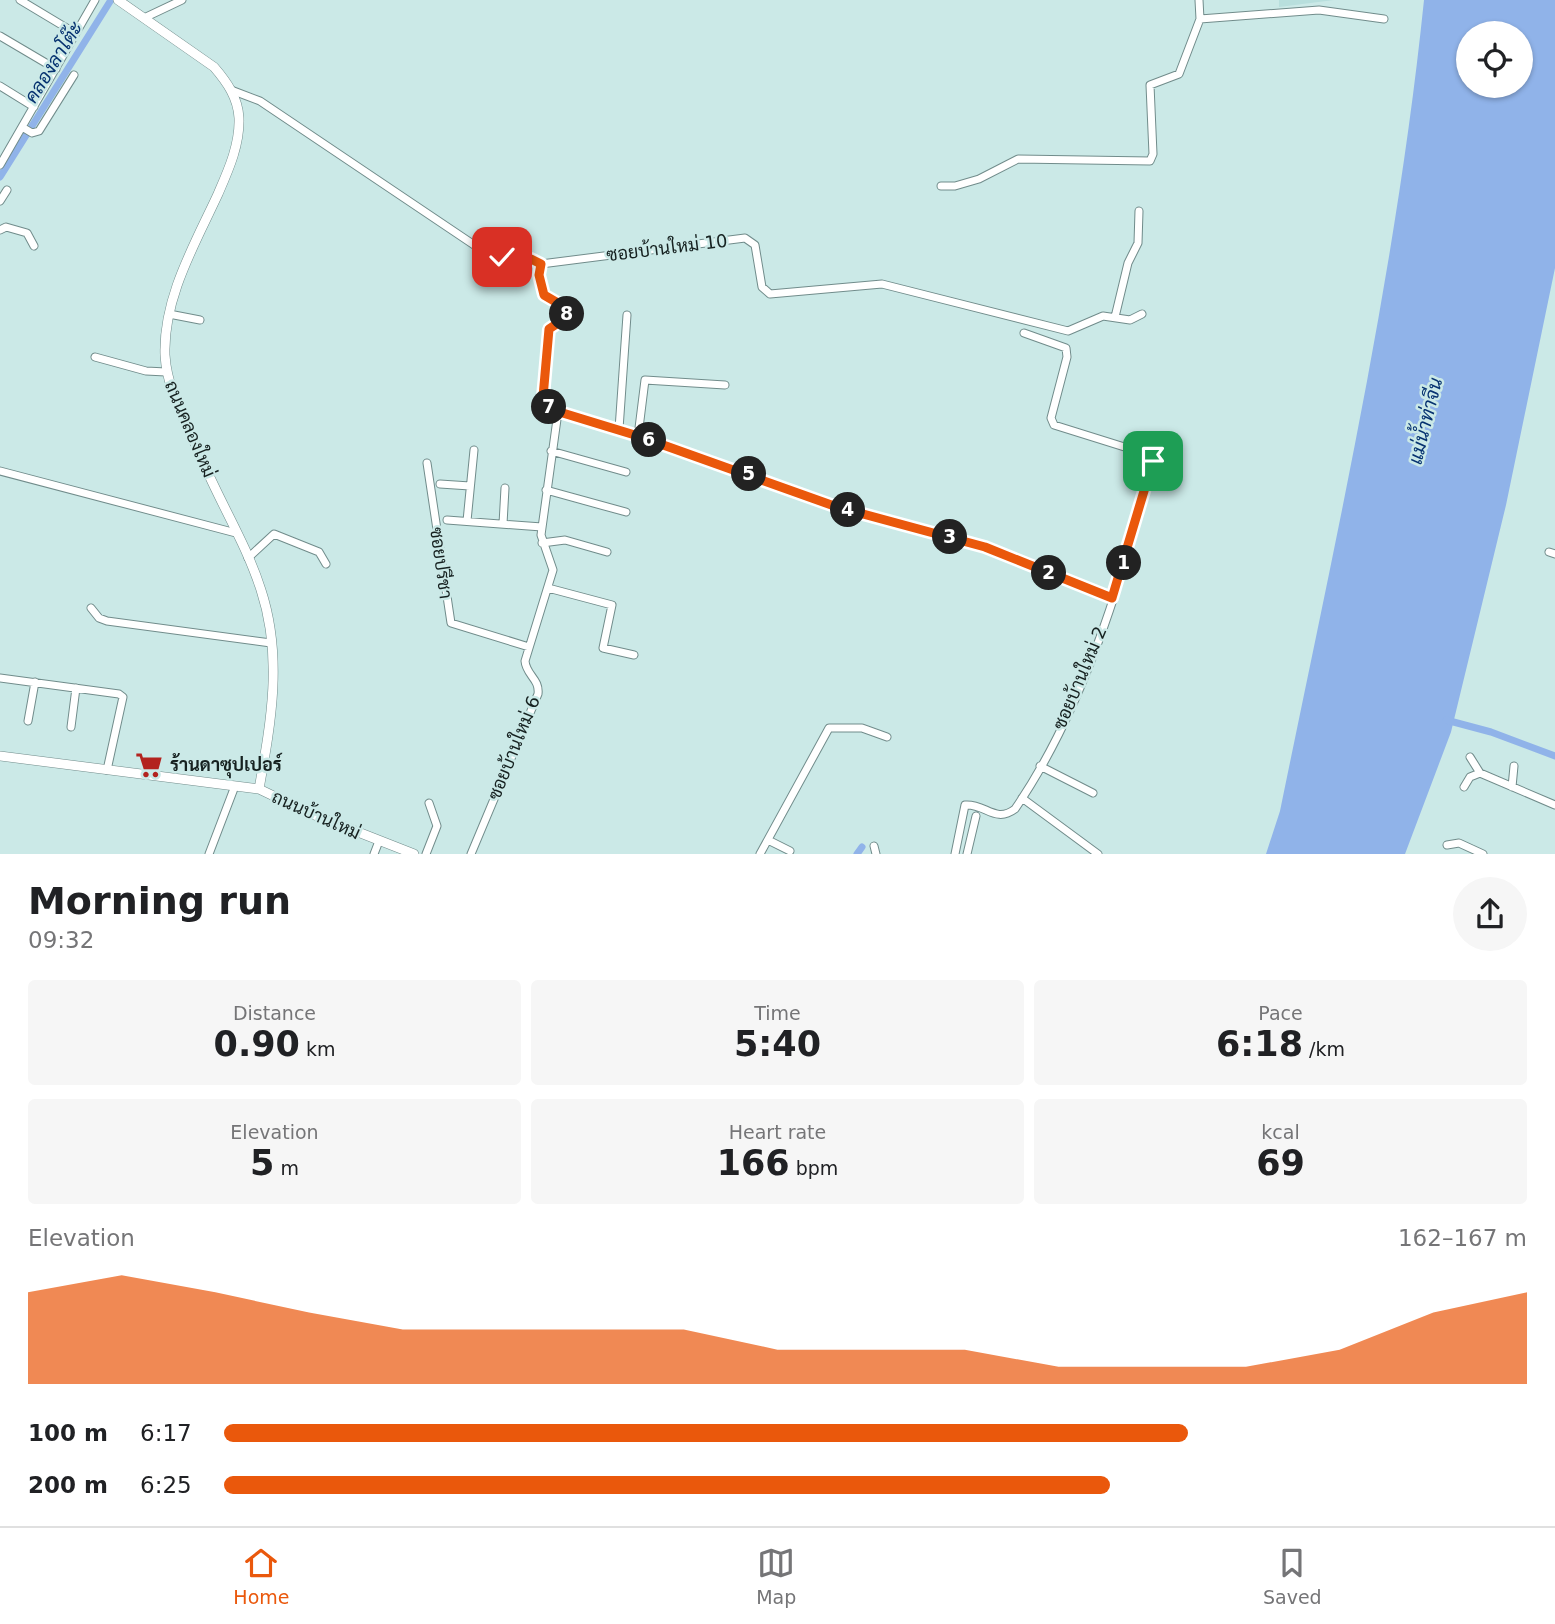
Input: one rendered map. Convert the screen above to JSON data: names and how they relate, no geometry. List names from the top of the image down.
{
  "streets": {
    "street": [
      "ซอยบ้านใหม่ 10",
      "ถนนคลองใหม่",
      "ซอยปรีชา",
      "ซอยบ้านใหม่ 2",
      "ซอยบ้านใหม่ 6",
      "ถนนบ้านใหม่"
    ]
  },
  "crossings": [
    ["ซอยบ้านใหม่ 10", "ถนนคลองใหม่"],
    ["ถนนคลองใหม่", "ถนนบ้านใหม่"],
    ["ซอยปรีชา", "ซอยบ้านใหม่ 6"]
  ],
  "water": ["คลองลาโต๊ะ", "แม่น้ำท่าจีน"],
  "places": {
    "supermarket": ["ร้านดาซุปเปอร์"]
  },
  "page": {
    "pins": [
      "8",
      "7",
      "6",
      "5",
      "4",
      "3",
      "1",
      "2"
    ],
    "heading": ["Morning run", "09:32"],
    "stats": [
      ["Distance", "0.90 km"],
      ["Time", "5:40"],
      ["Pace", "6:18 /km"],
      ["Elevation", "5 m"],
      ["Heart rate", "166 bpm"],
      ["kcal", "69"]
    ],
    "chart": ["Elevation", "162–167 m"],
    "list": [
      {
        "name": "100 m",
        "note": "6:17"
      },
      {
        "name": "200 m",
        "note": "6:25"
      }
    ],
    "tabs": ["Home", "Map", "Saved"]
  }
}
